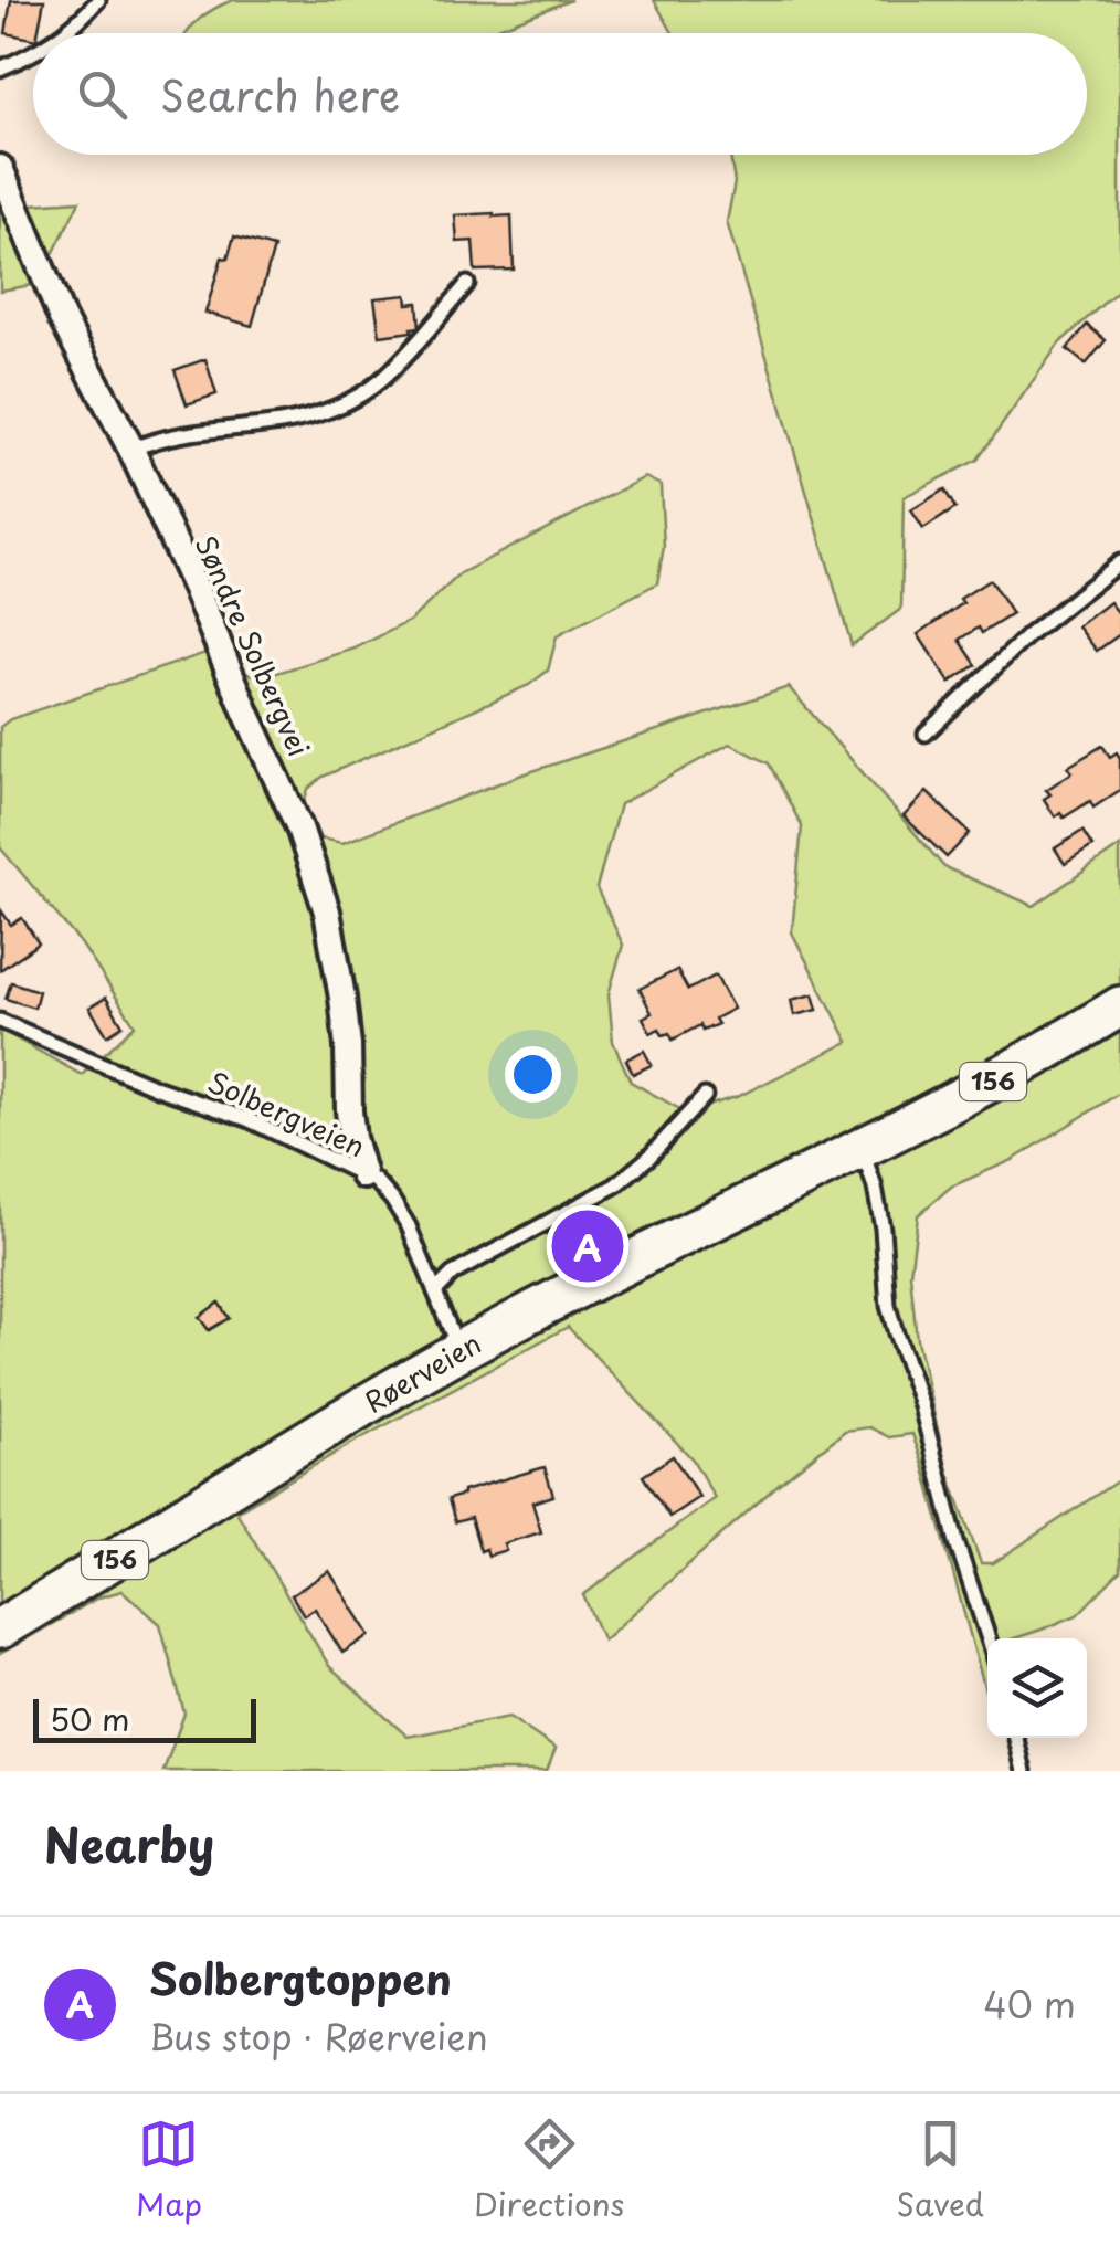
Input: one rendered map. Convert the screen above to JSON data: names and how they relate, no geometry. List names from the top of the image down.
{
  "streets": {
    "main road": ["156", "Røerveien"],
    "street": ["Søndre Solbergvei"],
    "lane": ["Solbergveien"]
  },
  "crossings": [
    ["Søndre Solbergvei", "Solbergveien"],
    ["Solbergveien", "Røerveien"]
  ],
  "scale_bar": "50 m",
  "page": {
    "search": "Search here",
    "pins": "A",
    "scale": "50 m",
    "heading": "Nearby",
    "list": [
      {
        "mark": "A",
        "name": "Solbergtoppen",
        "note": "Bus stop · Røerveien",
        "value": "40 m"
      }
    ],
    "nav": ["Map", "Directions", "Saved"]
  }
}
